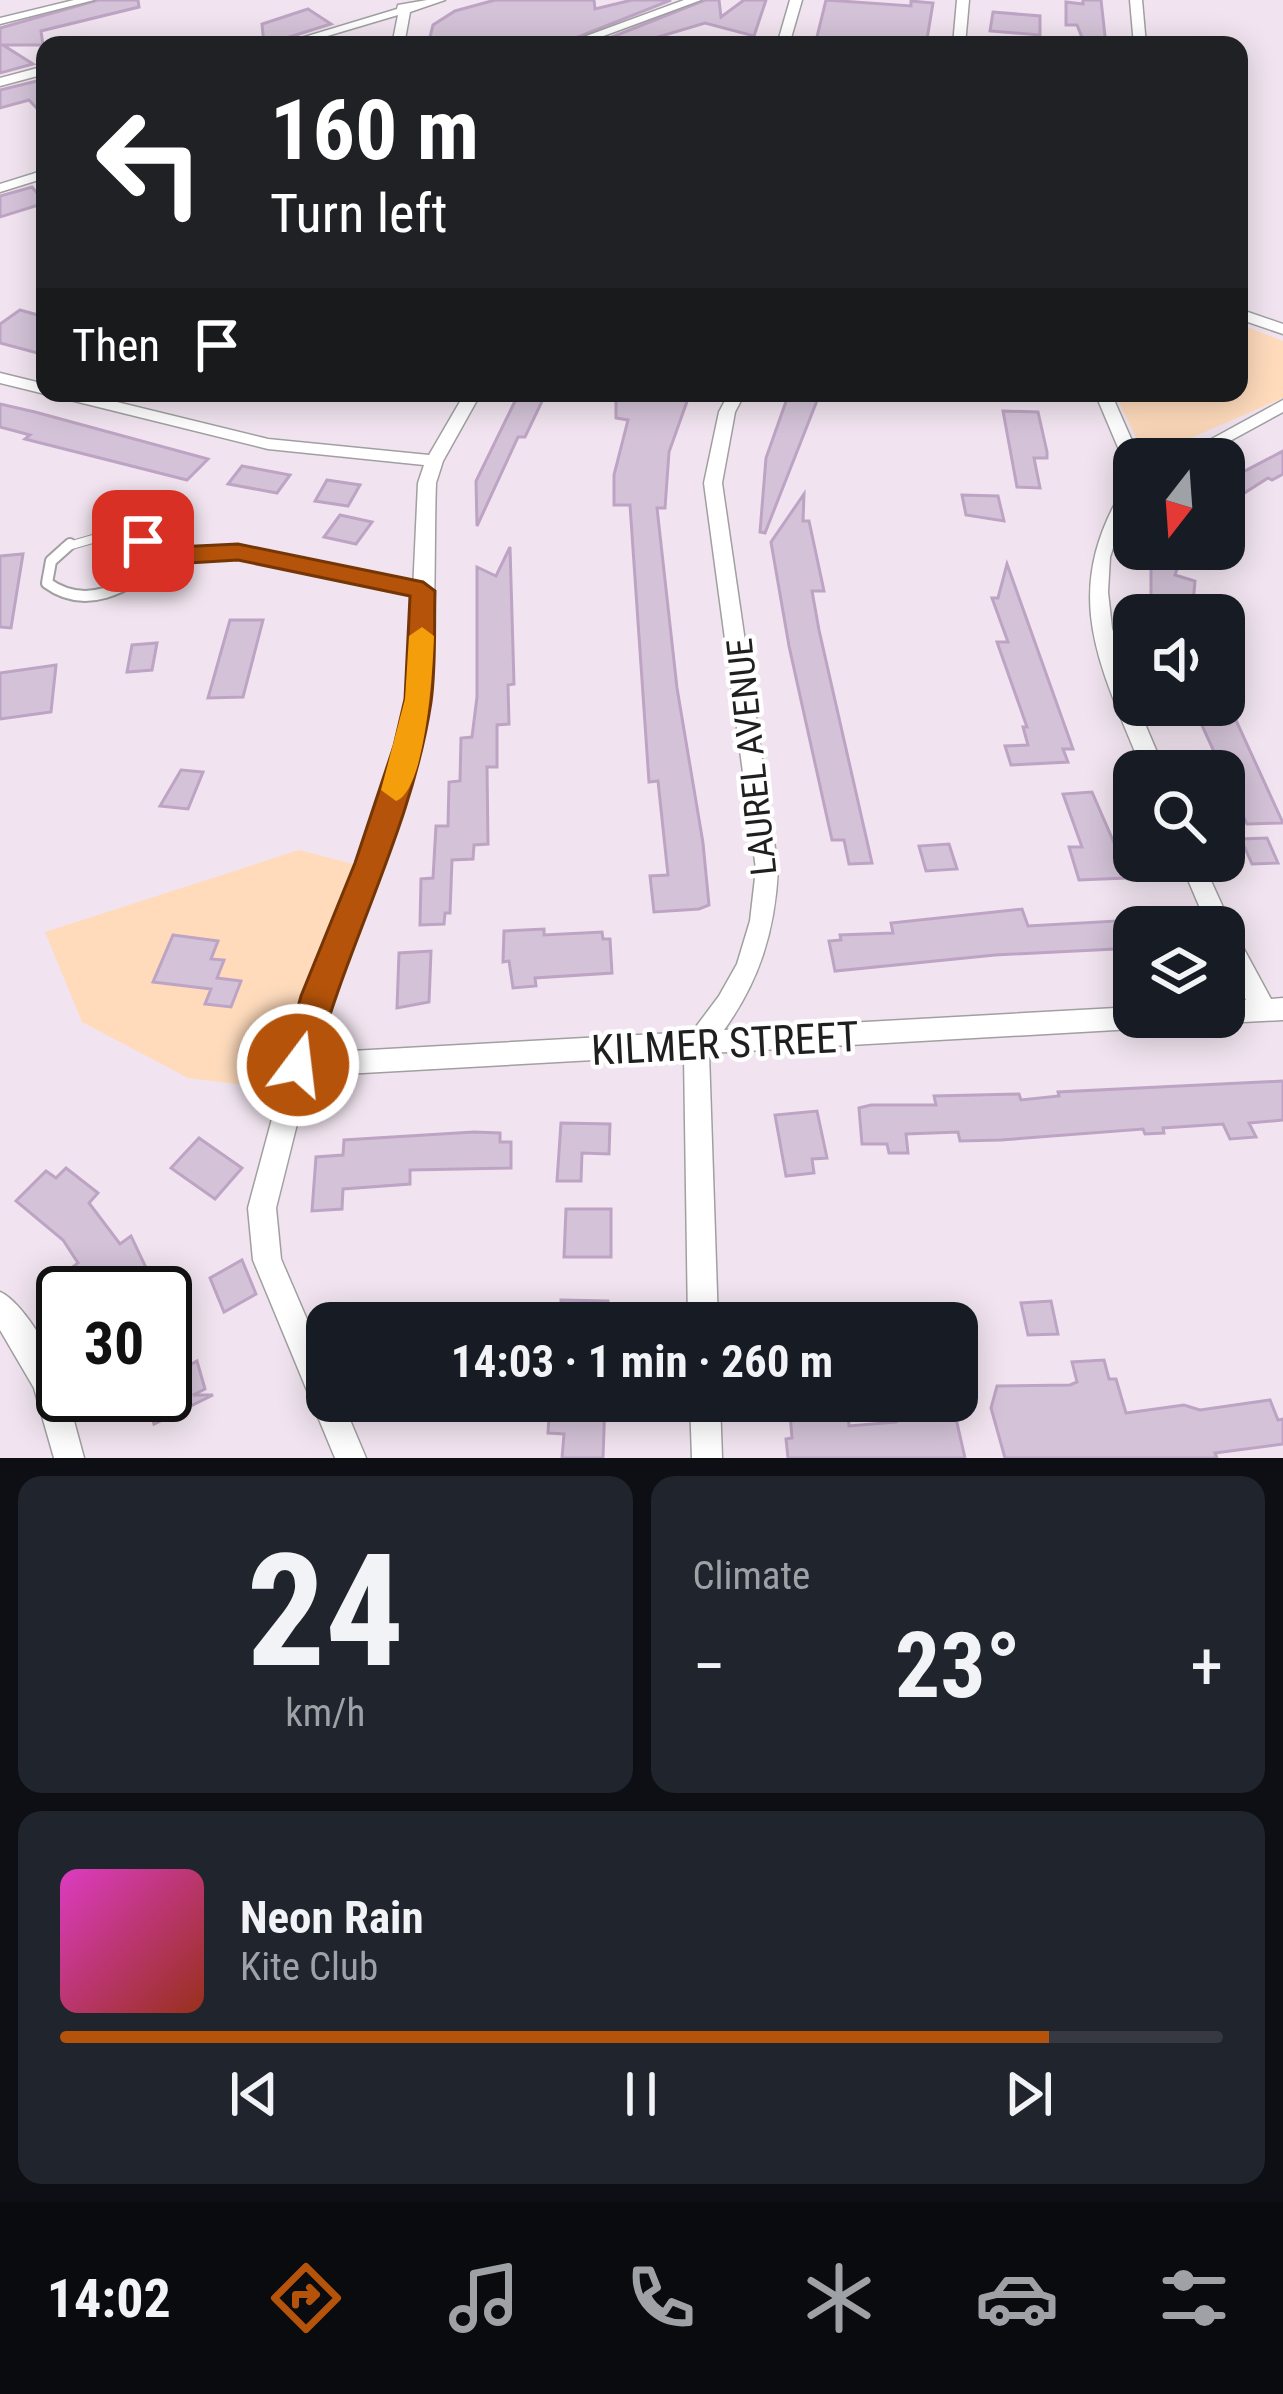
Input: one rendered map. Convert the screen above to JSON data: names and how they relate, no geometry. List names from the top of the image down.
{
  "streets": {
    "street": ["LAUREL AVENUE", "KILMER STREET"]
  },
  "crossings": [
    ["LAUREL AVENUE", "KILMER STREET"]
  ],
  "north": "bottom",
  "page": {
    "turn": ["160 m", "Turn left"],
    "then": "Then",
    "limit": "30",
    "trip": "14:03 · 1 min · 260 m",
    "tile": [
      ["24", "km/h"],
      "Climate"
    ],
    "heat": ["−", "23°", "+"],
    "song": ["Neon Rain", "Kite Club"],
    "tabs": "14:02"
  }
}
